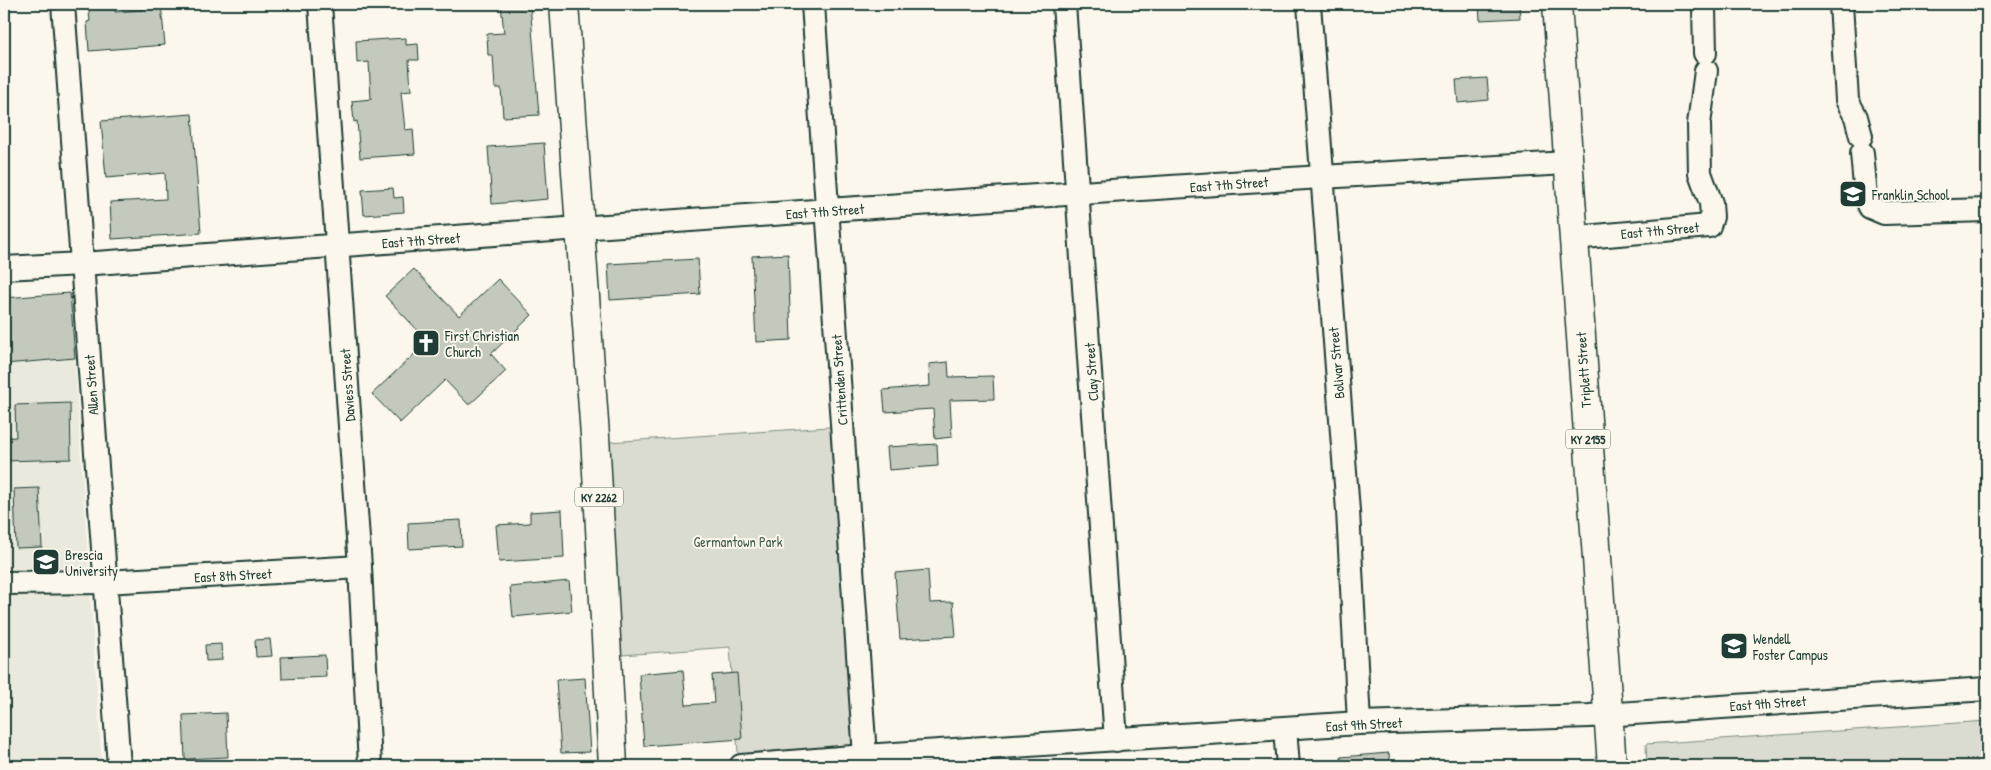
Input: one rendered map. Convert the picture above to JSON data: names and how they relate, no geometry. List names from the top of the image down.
{
  "streets": {
    "main road": ["Triplett Street", "KY 2155", "KY 2262"],
    "street": [
      "East 7th Street",
      "Bolivar Street",
      "Clay Street",
      "Crittenden Street",
      "Allen Street",
      "Daviess Street",
      "East 8th Street",
      "East 9th Street"
    ]
  },
  "crossings": [
    ["East 7th Street", "Bolivar Street"],
    ["East 7th Street", "Triplett Street"],
    ["East 7th Street", "Clay Street"],
    ["East 7th Street", "Crittenden Street"],
    ["East 7th Street", "Allen Street"],
    ["East 7th Street", "Daviess Street"],
    ["East 7th Street", "KY 2262"],
    ["Bolivar Street", "East 9th Street"],
    ["Triplett Street", "East 9th Street"],
    ["Clay Street", "East 9th Street"],
    ["Crittenden Street", "East 9th Street"],
    ["Allen Street", "East 8th Street"],
    ["Daviess Street", "East 8th Street"]
  ],
  "parks": ["Germantown Park"],
  "places": {
    "school or university": ["Franklin School", "Brescia University", "Wendell Foster Campus"],
    "church": ["First Christian Church"]
  }
}
